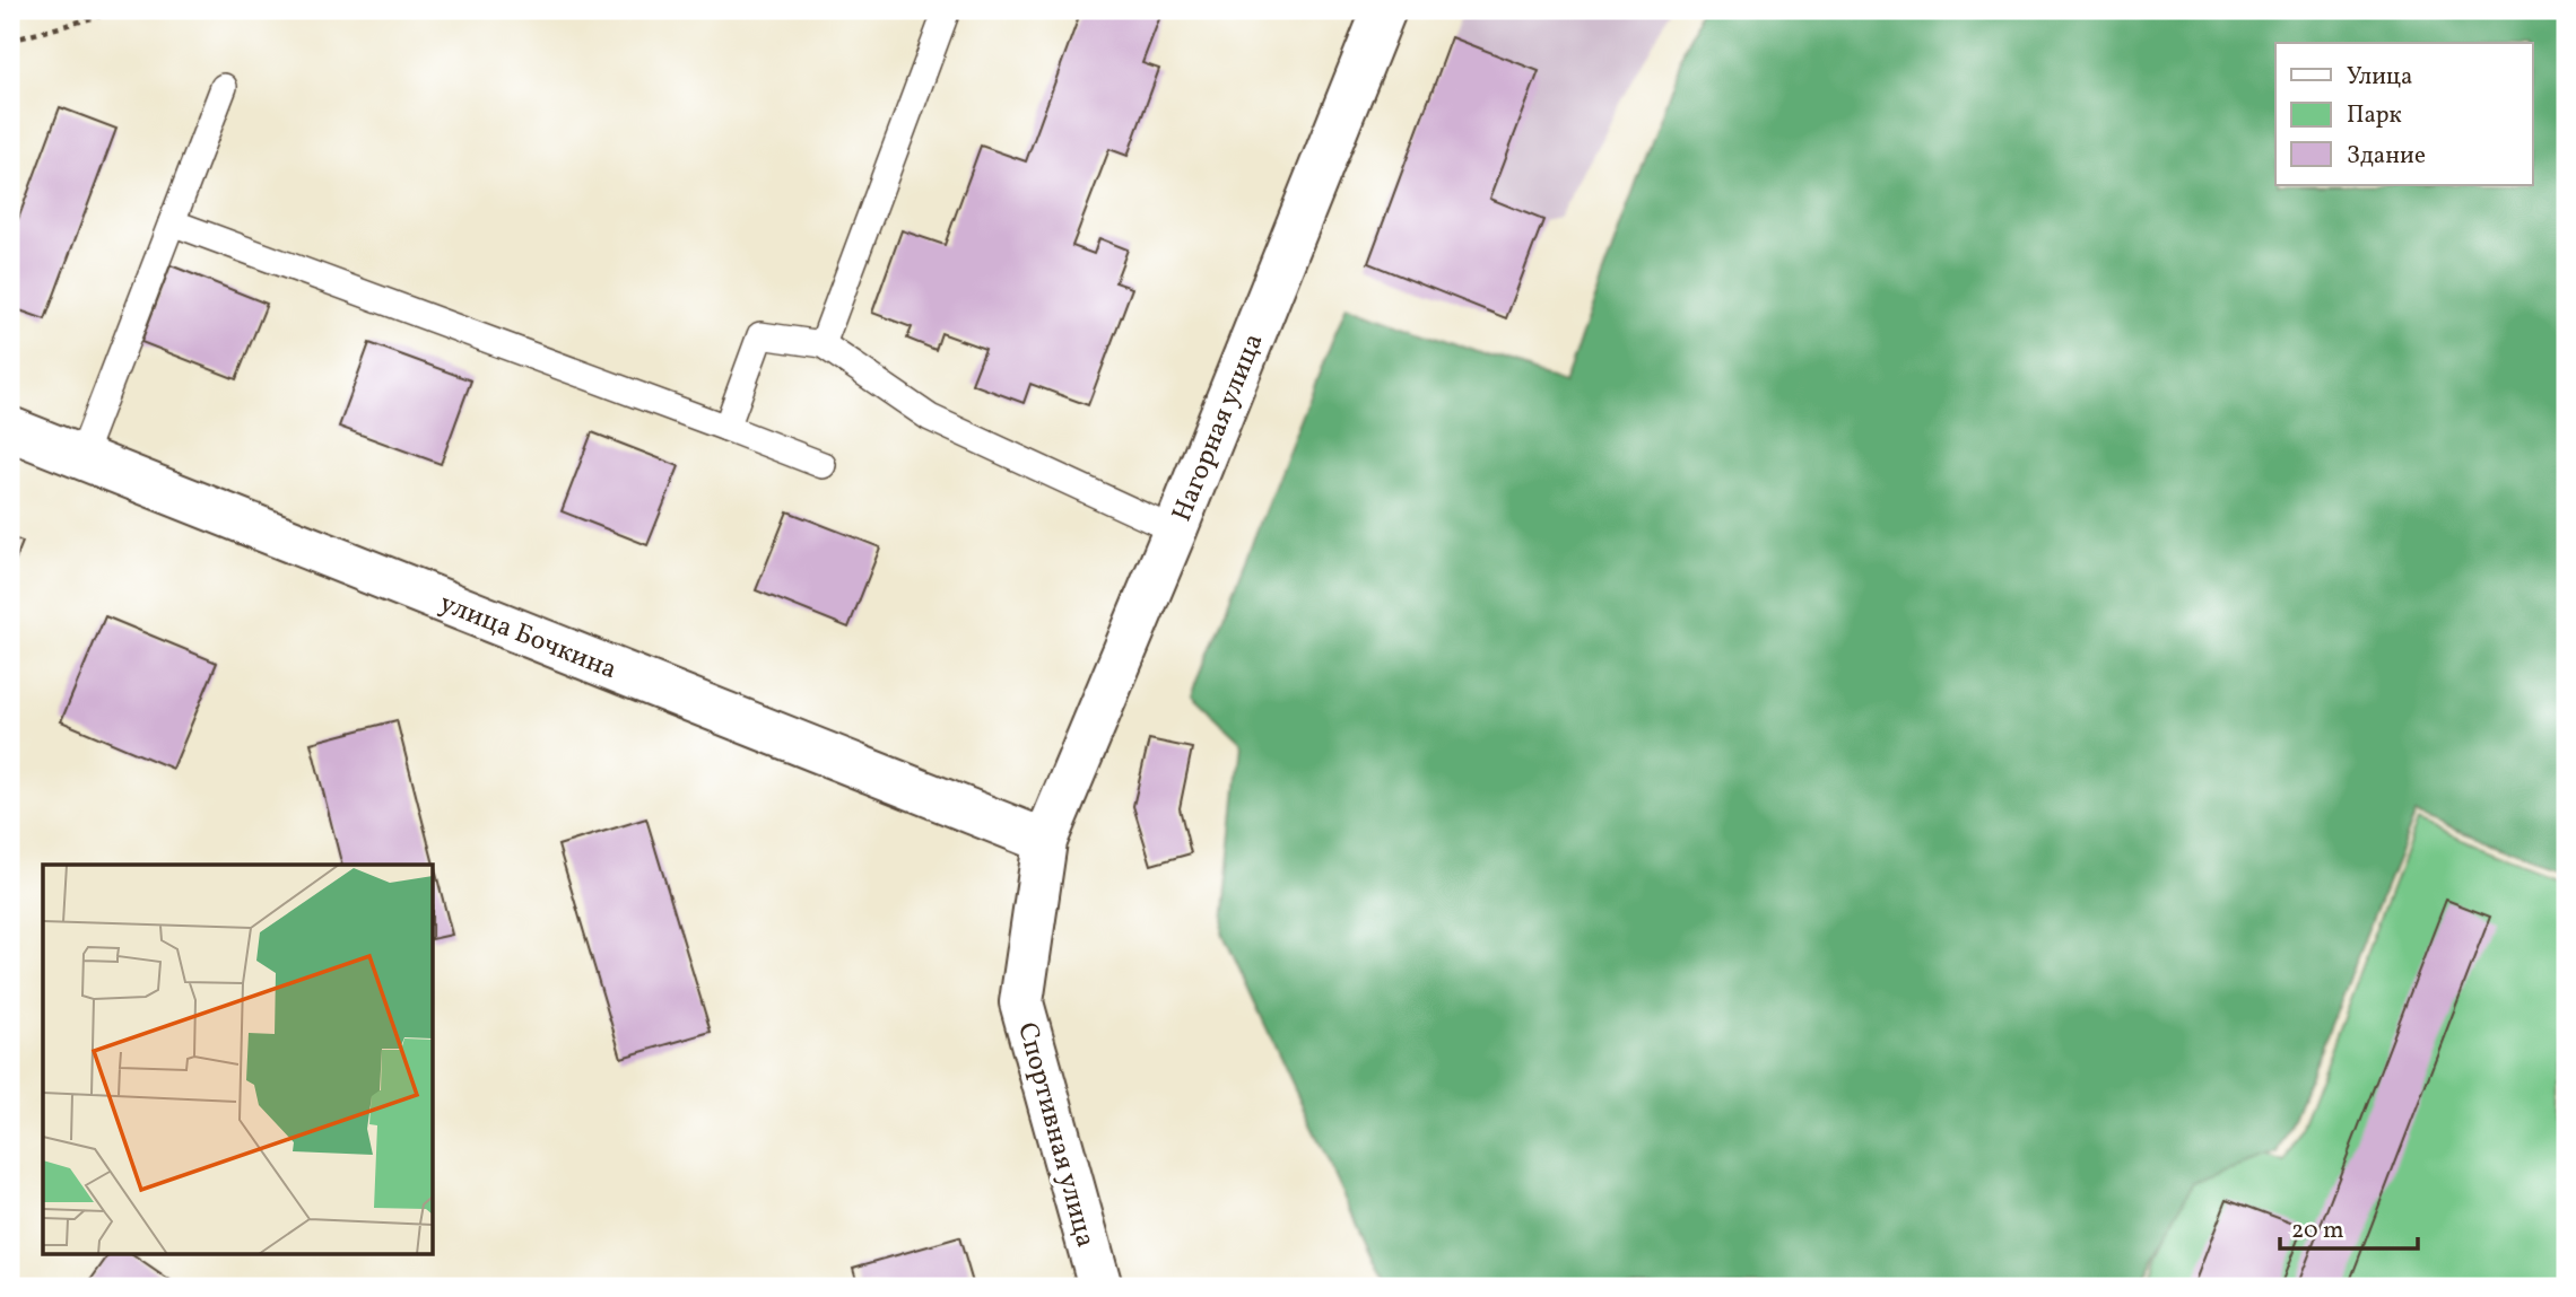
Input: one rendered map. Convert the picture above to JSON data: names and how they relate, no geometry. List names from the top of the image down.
{
  "streets": {
    "main road": ["Нагорная улица", "улица Бочкина", "Спортивная улица"]
  },
  "crossings": [
    ["Нагорная улица", "улица Бочкина"],
    ["Нагорная улица", "Спортивная улица"],
    ["улица Бочкина", "Спортивная улица"]
  ],
  "legend": ["Улица", "Парк", "Здание"],
  "scale_bar": "20 m"
}
